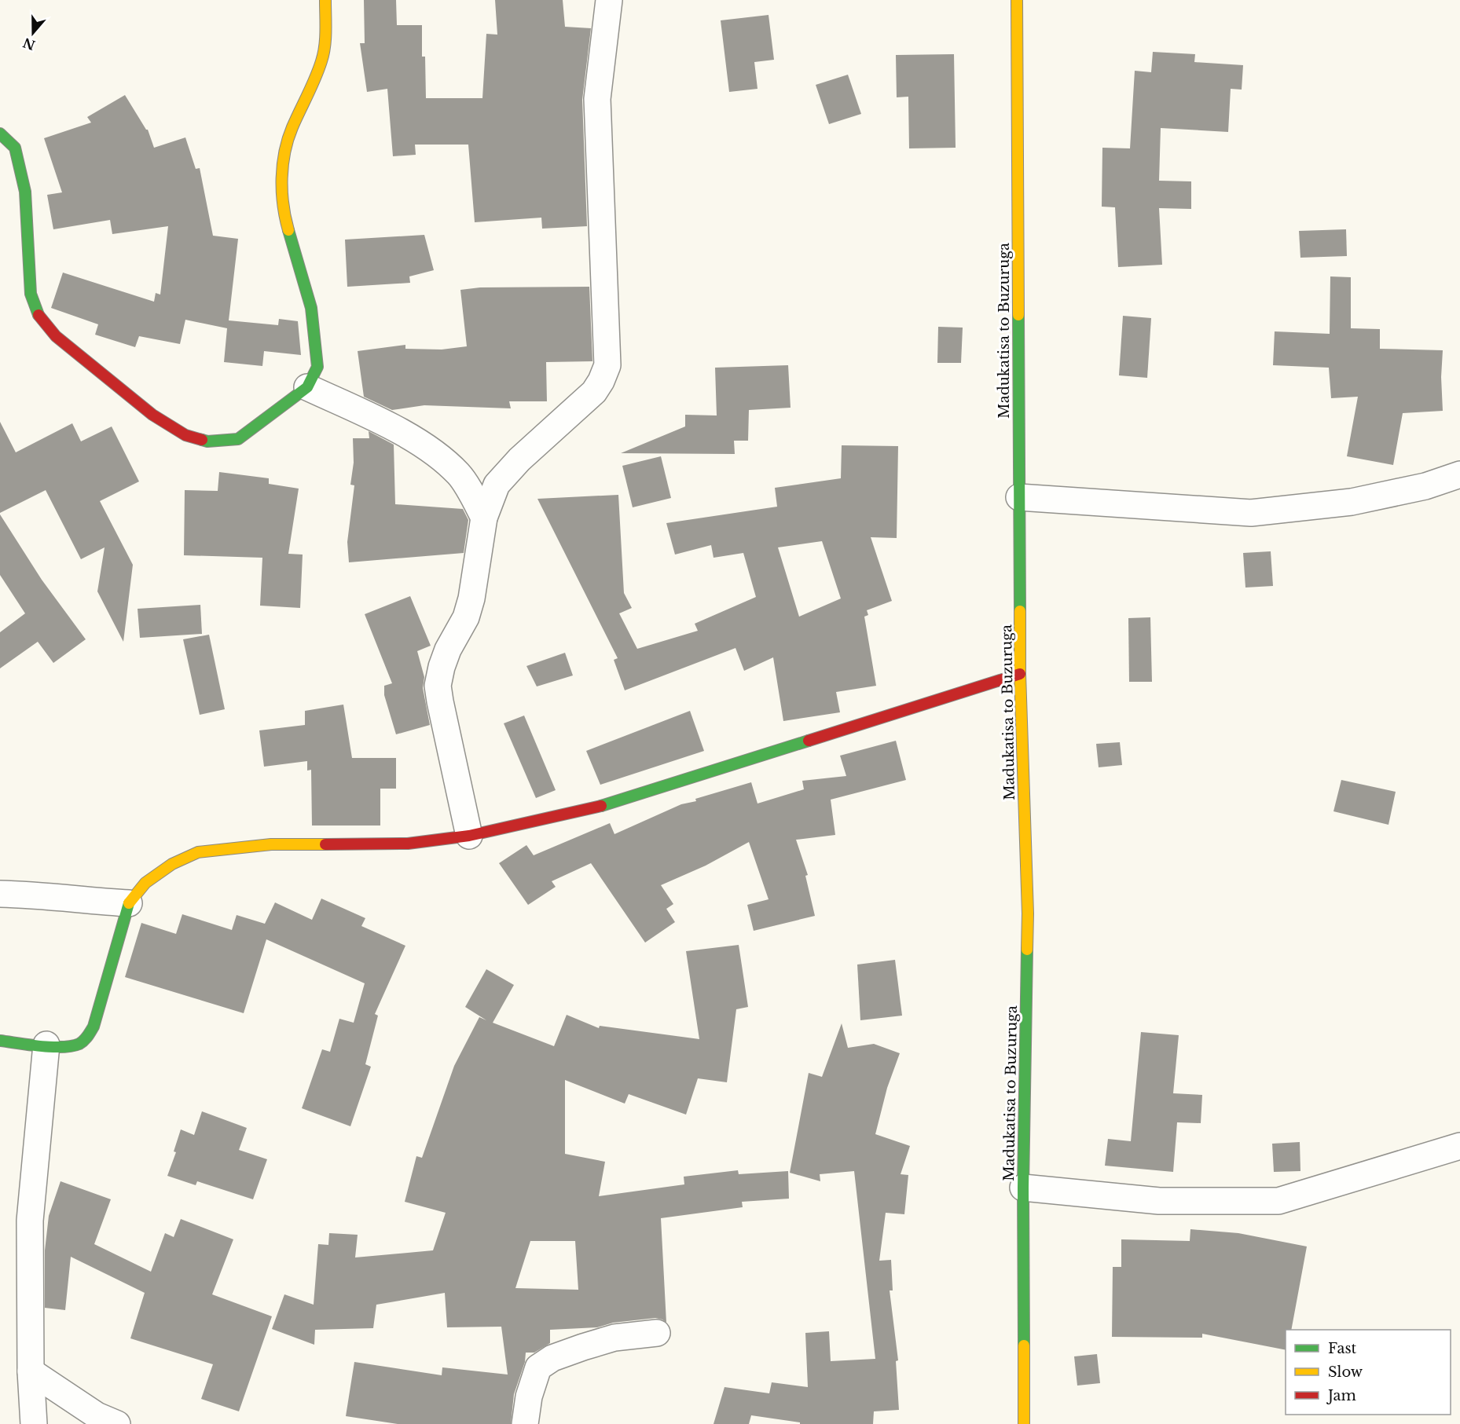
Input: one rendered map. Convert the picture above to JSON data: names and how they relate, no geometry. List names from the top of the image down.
{
  "streets": {
    "street": ["Madukatisa to Buzuruga"]
  },
  "legend": ["Fast", "Slow", "Jam"],
  "north": "bottom"
}
